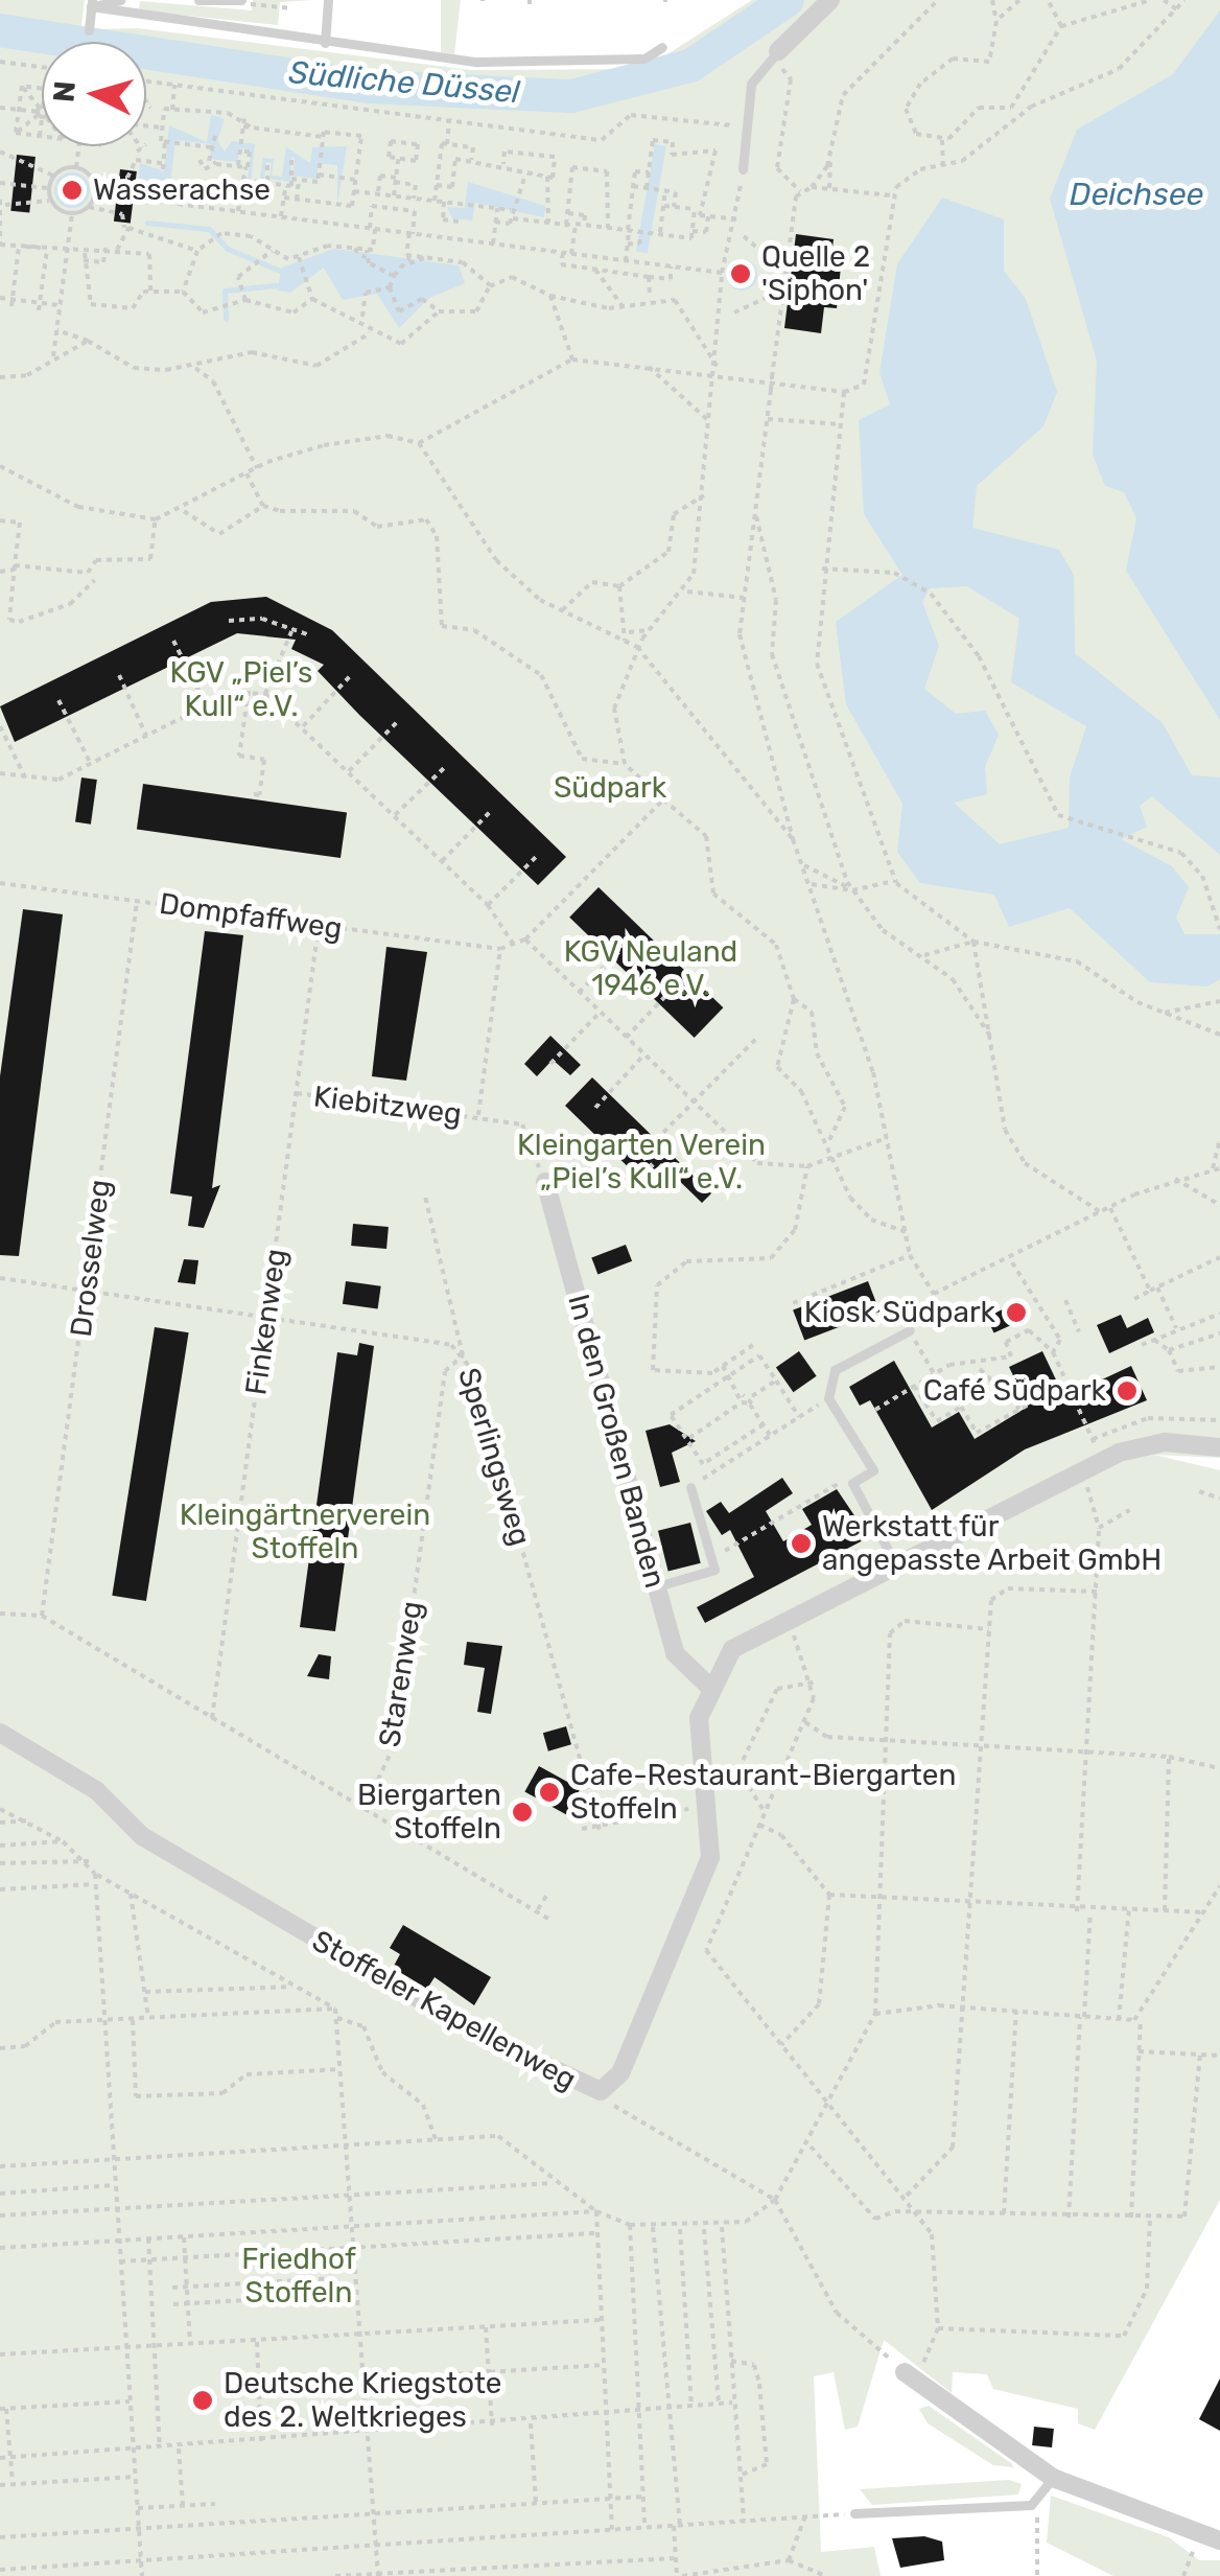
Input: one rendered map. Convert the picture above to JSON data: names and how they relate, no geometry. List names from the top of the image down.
{
  "streets": {
    "street": ["In den Großen Banden", "Stoffeler Kapellenweg"],
    "path": [
      "Dompfaffweg",
      "Kiebitzweg",
      "Drosselweg",
      "Finkenweg",
      "Sperlingsweg",
      "Starenweg"
    ]
  },
  "crossings": [
    ["Dompfaffweg", "Drosselweg"],
    ["Dompfaffweg", "Finkenweg"],
    ["Kiebitzweg", "Finkenweg"],
    ["Kiebitzweg", "In den Großen Banden"],
    ["Drosselweg", "Sperlingsweg"],
    ["Finkenweg", "Sperlingsweg"],
    ["Sperlingsweg", "Starenweg"]
  ],
  "water": ["Südliche Düssel", "Deichsee"],
  "parks": [
    "KGV „Piel’s Kull“ e.V.",
    "Südpark",
    "KGV Neuland 1946 e.V.",
    "Kleingarten Verein „Piel’s Kull“ e.V.",
    "Kleingärtnerverein Stoffeln",
    "Friedhof Stoffeln"
  ],
  "places": [
    "Wasserachse",
    "Quelle 2 'Siphon'",
    "Kiosk Südpark",
    "Café Südpark",
    "Werkstatt für angepasste Arbeit GmbH",
    "Cafe-Restaurant-Biergarten Stoffeln",
    "Biergarten Stoffeln",
    "Deutsche Kriegstote des 2. Weltkrieges"
  ],
  "north": "left"
}
